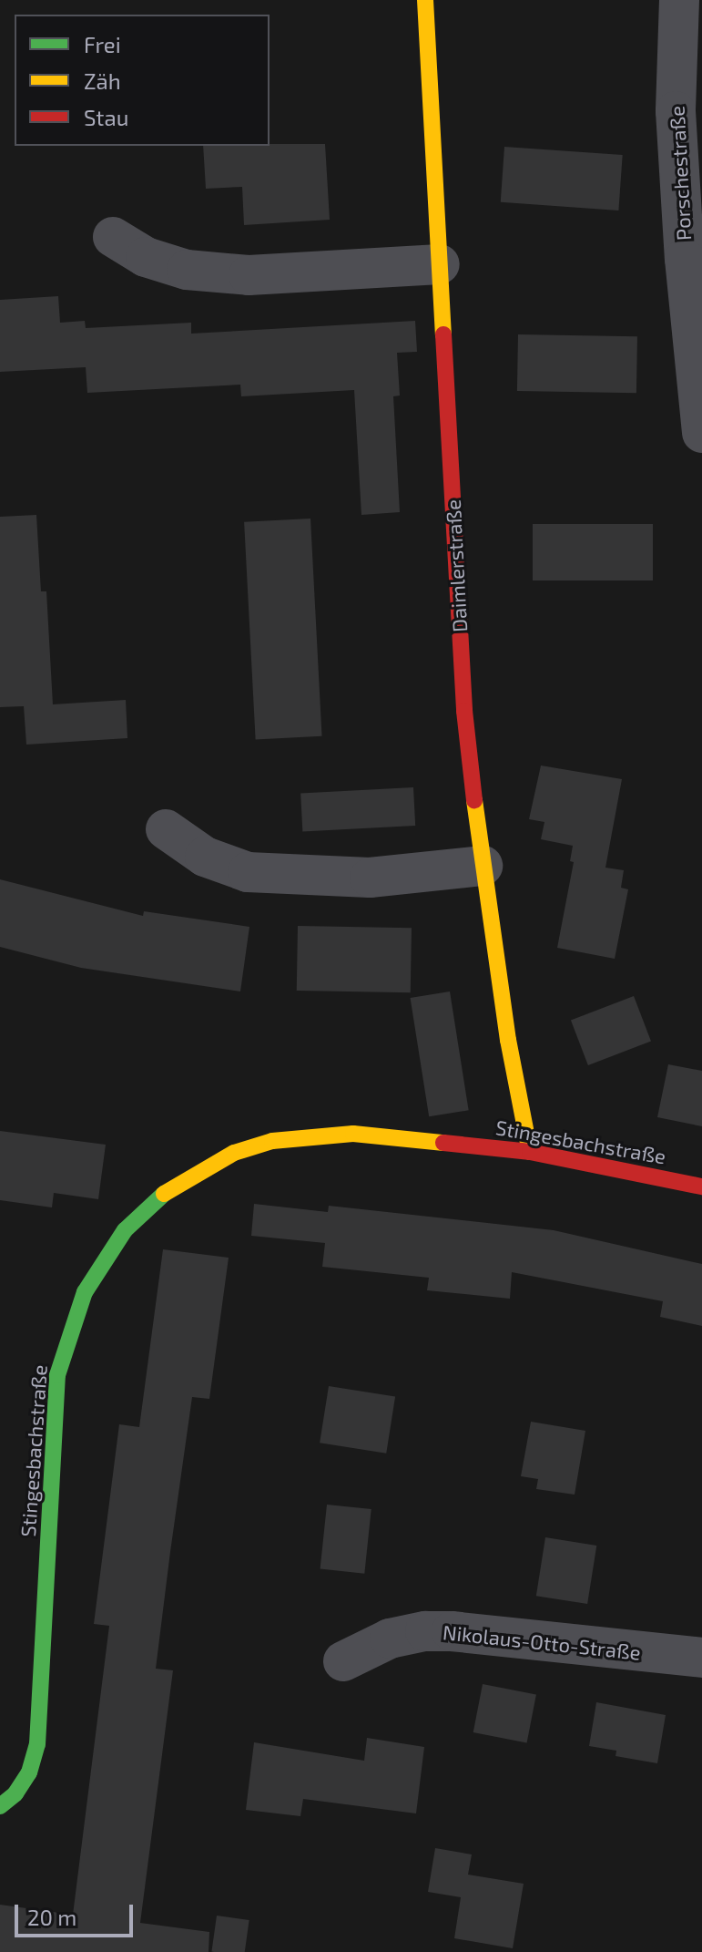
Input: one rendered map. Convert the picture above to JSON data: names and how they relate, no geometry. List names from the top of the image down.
{
  "streets": {
    "street": [
      "Porschestraße",
      "Daimlerstraße",
      "Stingesbachstraße",
      "Nikolaus-Otto-Straße"
    ]
  },
  "crossings": [
    ["Daimlerstraße", "Stingesbachstraße"]
  ],
  "legend": ["Frei", "Zäh", "Stau"],
  "scale_bar": "20 m"
}
